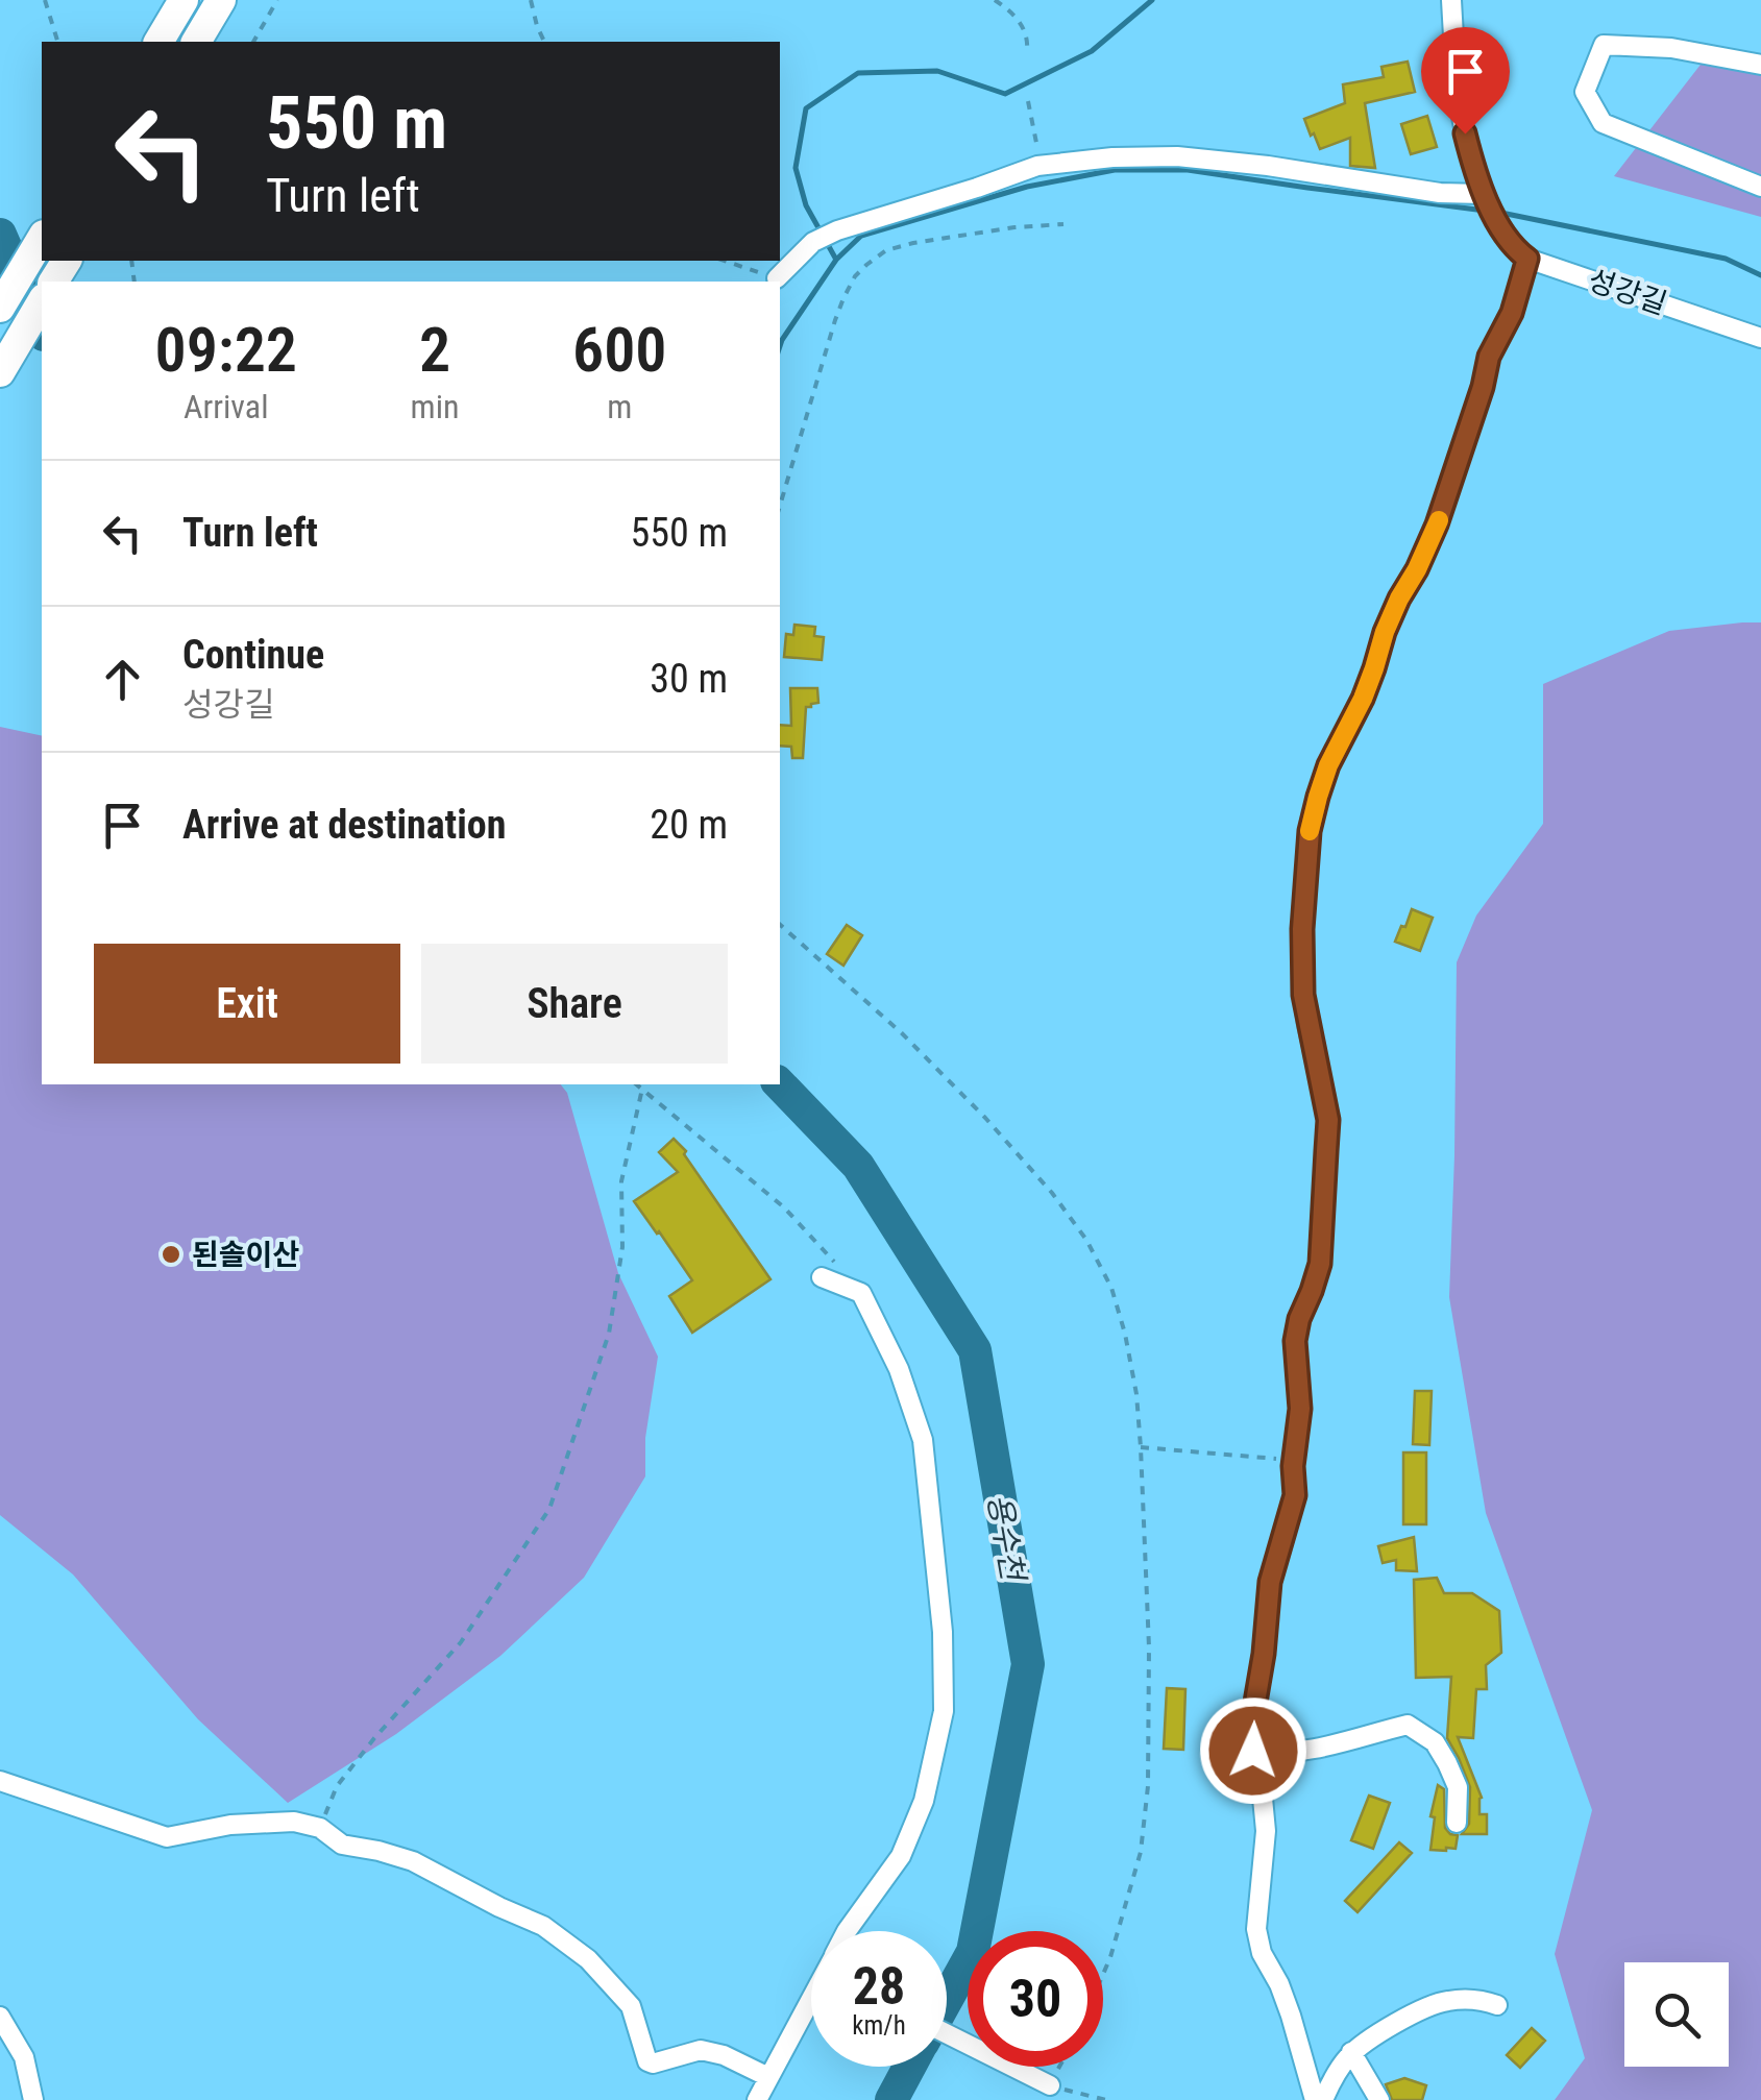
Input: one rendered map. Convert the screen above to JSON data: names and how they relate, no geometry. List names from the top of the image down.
{
  "streets": {
    "street": ["성강길"]
  },
  "water": ["용수천"],
  "places": ["된솔이산"],
  "page": {
    "turn": ["550 m", "Turn left"],
    "eta": [
      "09:22",
      "Arrival",
      "2",
      "min",
      "600",
      "m"
    ],
    "list": [
      {
        "name": "Turn left",
        "value": "550 m"
      },
      {
        "name": "Continue",
        "note": "성강길",
        "value": "30 m"
      },
      {
        "name": "Arrive at destination",
        "value": "20 m"
      }
    ],
    "buttons": ["Exit", "Share"],
    "speed": "28 km/h",
    "limit": "30"
  }
}
